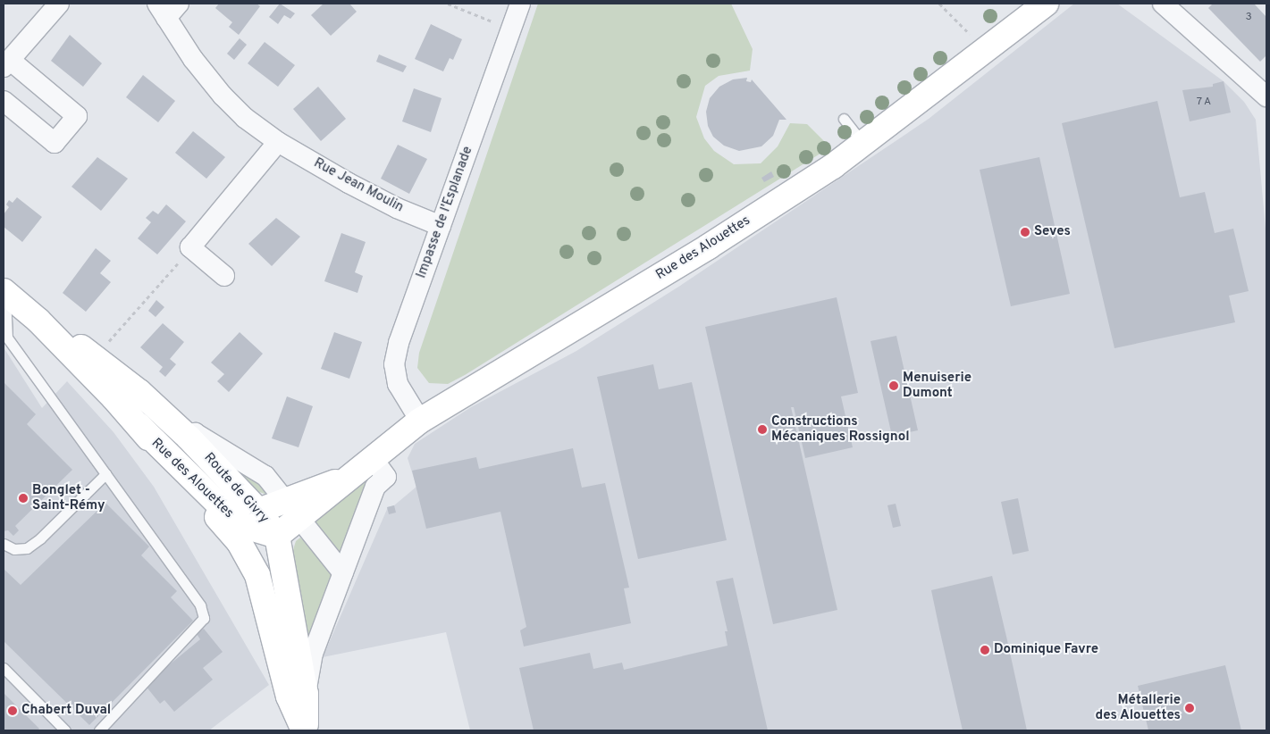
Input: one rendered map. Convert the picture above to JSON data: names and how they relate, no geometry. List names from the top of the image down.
{
  "streets": {
    "street": [
      "Rue Jean Moulin",
      "Impasse de l'Esplanade",
      "Rue des Alouettes",
      "Route de Givry"
    ]
  },
  "crossings": [
    ["Rue Jean Moulin", "Impasse de l'Esplanade"],
    ["Impasse de l'Esplanade", "Rue des Alouettes"],
    ["Rue des Alouettes", "Route de Givry"]
  ],
  "places": [
    "Seves",
    "Menuiserie Dumont",
    "Constructions Mécaniques Rossignol",
    "Bonglet - Saint-Rémy",
    "Dominique Favre",
    "Métallerie des Alouettes",
    "Chabert Duval"
  ],
  "house_numbers": ["3", "7 A"]
}
